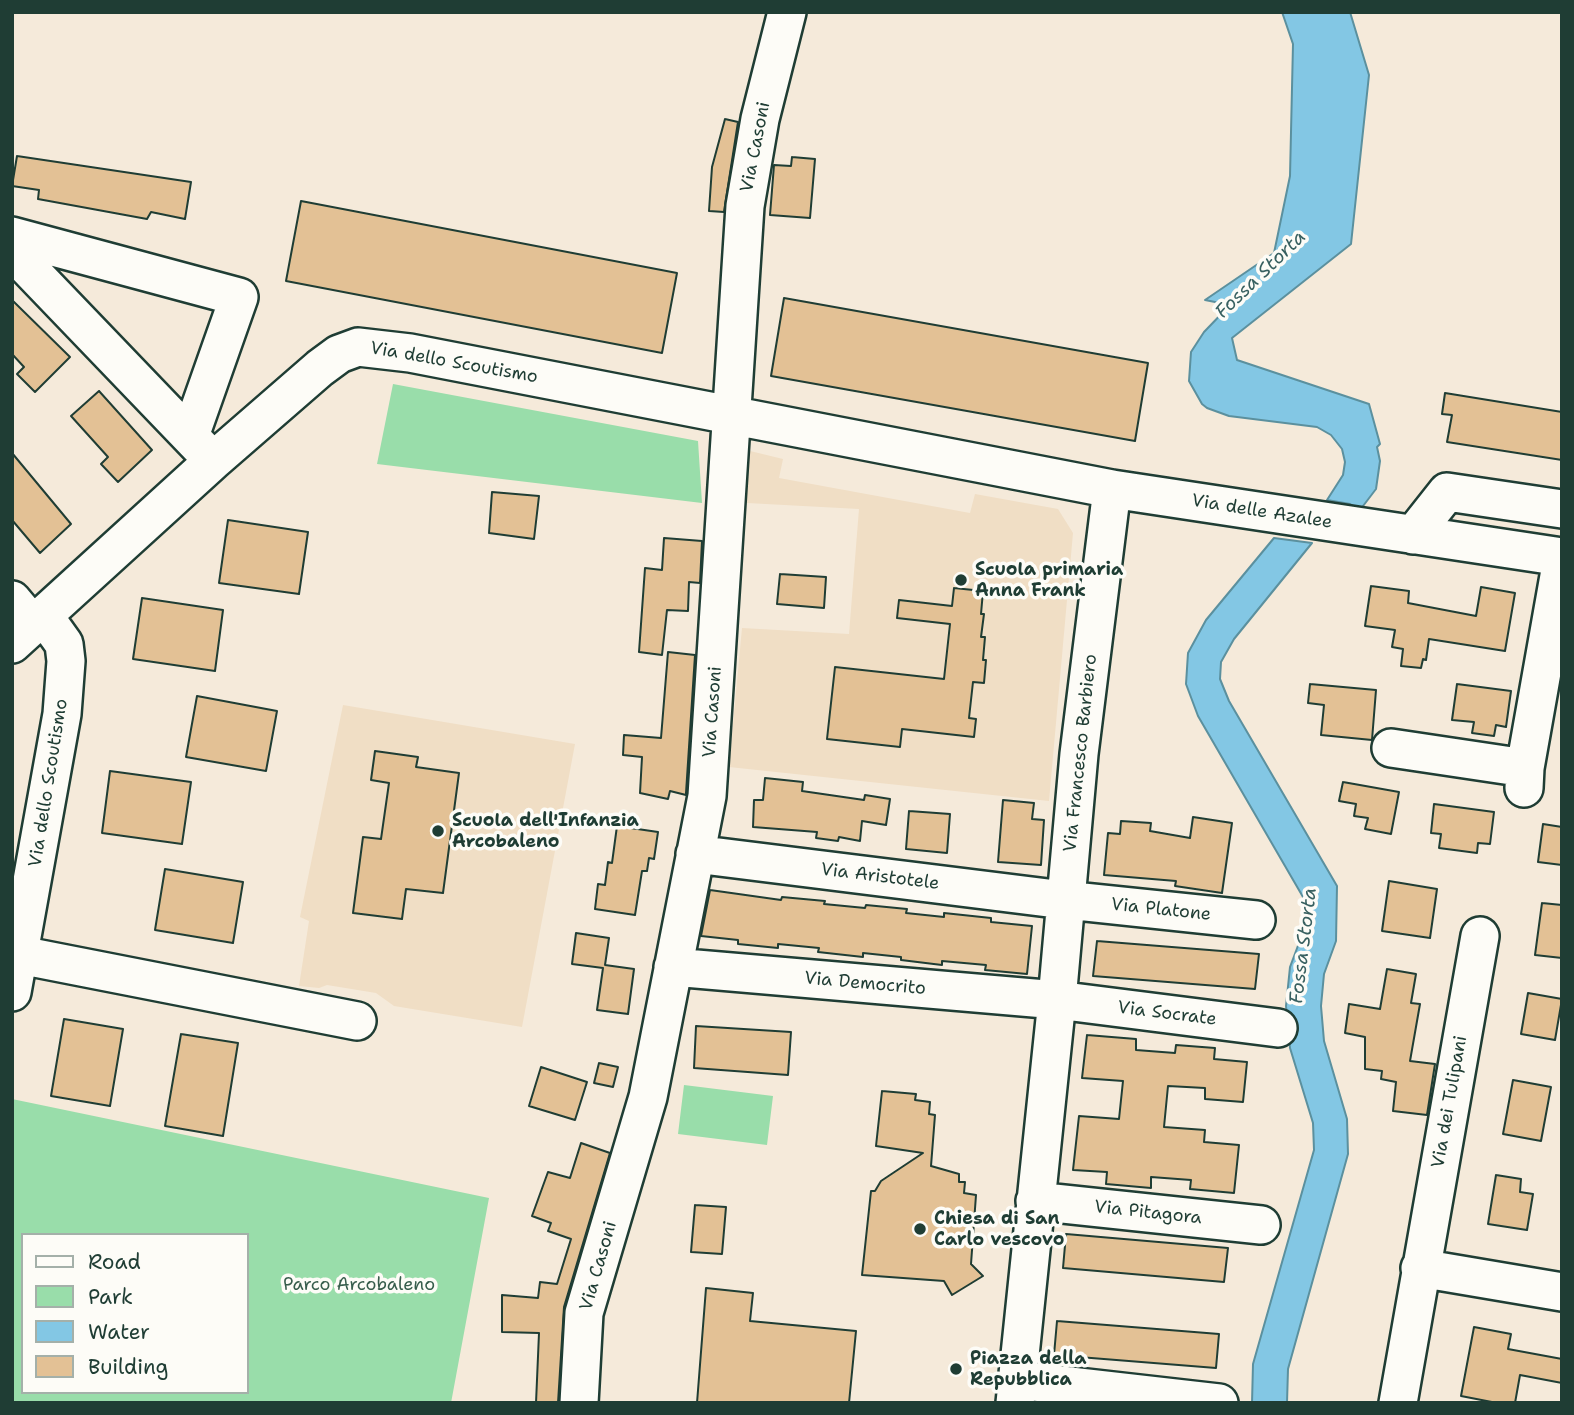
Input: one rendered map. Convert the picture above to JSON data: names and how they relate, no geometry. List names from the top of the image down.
{
  "streets": {
    "street": [
      "Via Casoni",
      "Via dello Scoutismo",
      "Via delle Azalee",
      "Via Francesco Barbiero",
      "Via Aristotele",
      "Via Platone",
      "Via Democrito",
      "Via Socrate",
      "Via dei Tulipani",
      "Via Pitagora"
    ]
  },
  "crossings": [
    ["Via Casoni", "Via dello Scoutismo"],
    ["Via Casoni", "Via Aristotele"],
    ["Via Casoni", "Via Democrito"],
    ["Via delle Azalee", "Via Francesco Barbiero"],
    ["Via Francesco Barbiero", "Via Aristotele"],
    ["Via Francesco Barbiero", "Via Platone"],
    ["Via Francesco Barbiero", "Via Democrito"],
    ["Via Francesco Barbiero", "Via Socrate"],
    ["Via Francesco Barbiero", "Via Pitagora"],
    ["Via Aristotele", "Via Platone"],
    ["Via Democrito", "Via Socrate"]
  ],
  "water": ["Fossa Storta"],
  "parks": ["Parco Arcobaleno"],
  "places": [
    "Scuola primaria Anna Frank",
    "Scuola dell'Infanzia Arcobaleno",
    "Chiesa di San Carlo vescovo",
    "Piazza della Repubblica"
  ],
  "legend": [
    "Road",
    "Park",
    "Water",
    "Building"
  ]
}
